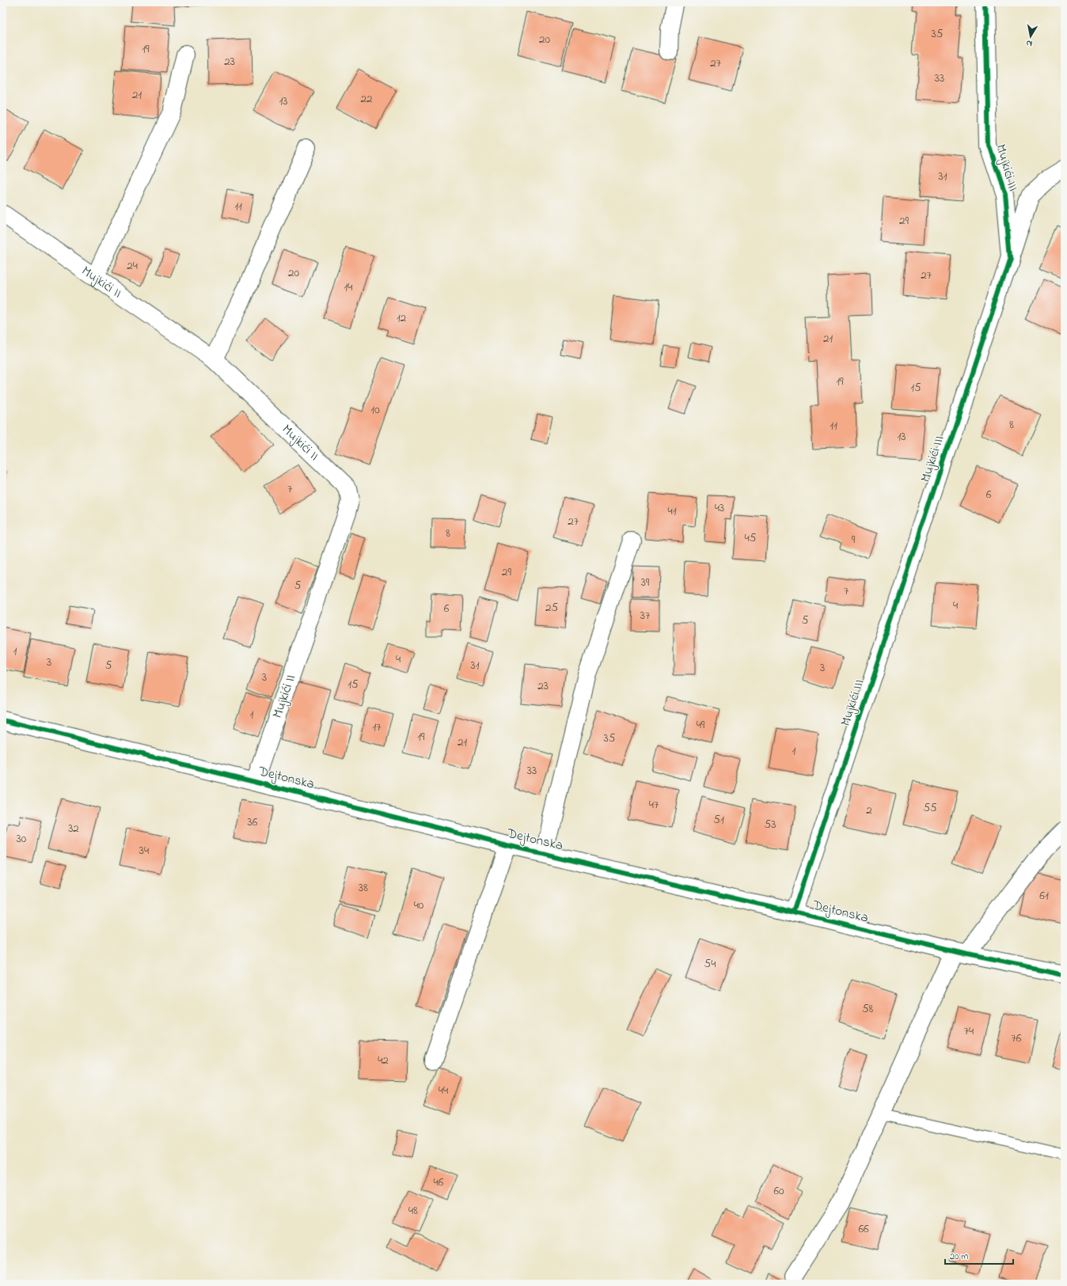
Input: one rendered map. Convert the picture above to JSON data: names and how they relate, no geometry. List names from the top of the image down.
{
  "streets": {
    "street": ["Mujkići III", "Mujkići II", "Dejtonska"]
  },
  "crossings": [
    ["Mujkići III", "Dejtonska"],
    ["Mujkići II", "Dejtonska"]
  ],
  "house_numbers": [
    "35",
    "20",
    "19",
    "23",
    "27",
    "33",
    "21",
    "22",
    "13",
    "31",
    "11",
    "29",
    "24",
    "20",
    "27",
    "14",
    "12",
    "21",
    "19",
    "15",
    "10",
    "8",
    "11",
    "13",
    "7",
    "6",
    "43",
    "41",
    "27",
    "8",
    "45",
    "9",
    "29",
    "39",
    "5",
    "7",
    "4",
    "25",
    "6",
    "37",
    "5",
    "1",
    "4",
    "3",
    "5",
    "31",
    "3",
    "3",
    "15",
    "23",
    "1",
    "49",
    "17",
    "19",
    "35",
    "21",
    "1",
    "33",
    "47",
    "55",
    "2",
    "51",
    "36",
    "53",
    "32",
    "30",
    "34",
    "38",
    "61",
    "40",
    "54",
    "58",
    "74",
    "76",
    "42",
    "44",
    "46",
    "60",
    "48",
    "66"
  ],
  "scale_bar": "20 m",
  "north": "bottom"
}
